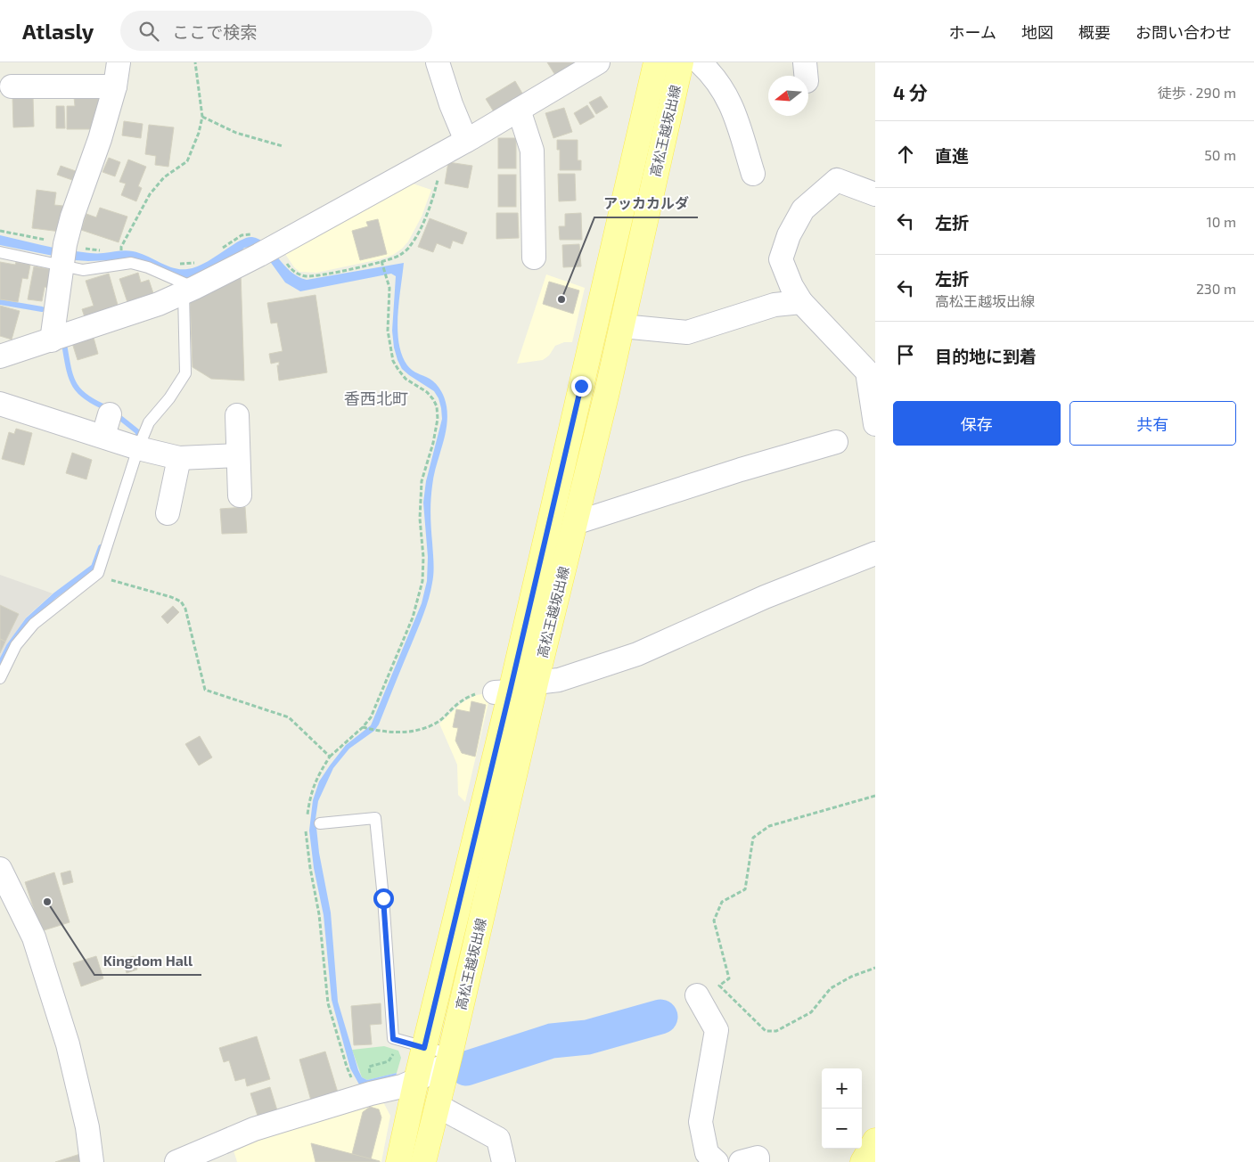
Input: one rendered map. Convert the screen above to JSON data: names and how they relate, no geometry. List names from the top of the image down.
{
  "streets": {
    "main road": ["高松王越坂出線"]
  },
  "districts": ["香西北町"],
  "places": ["アッカカルダ", "Kingdom Hall"],
  "north": "left",
  "page": {
    "header": "Atlasly",
    "search": "ここで検索",
    "nav": [
      "ホーム",
      "地図",
      "概要",
      "お問い合わせ"
    ],
    "heading": ["4 分", "徒歩 · 290 m"],
    "list": [
      ["直進", "50 m"],
      ["左折", "10 m"],
      ["左折", "高松王越坂出線", "230 m"],
      "目的地に到着"
    ],
    "buttons": ["保存", "共有"],
    "map_buttons": ["+", "−"]
  }
}
